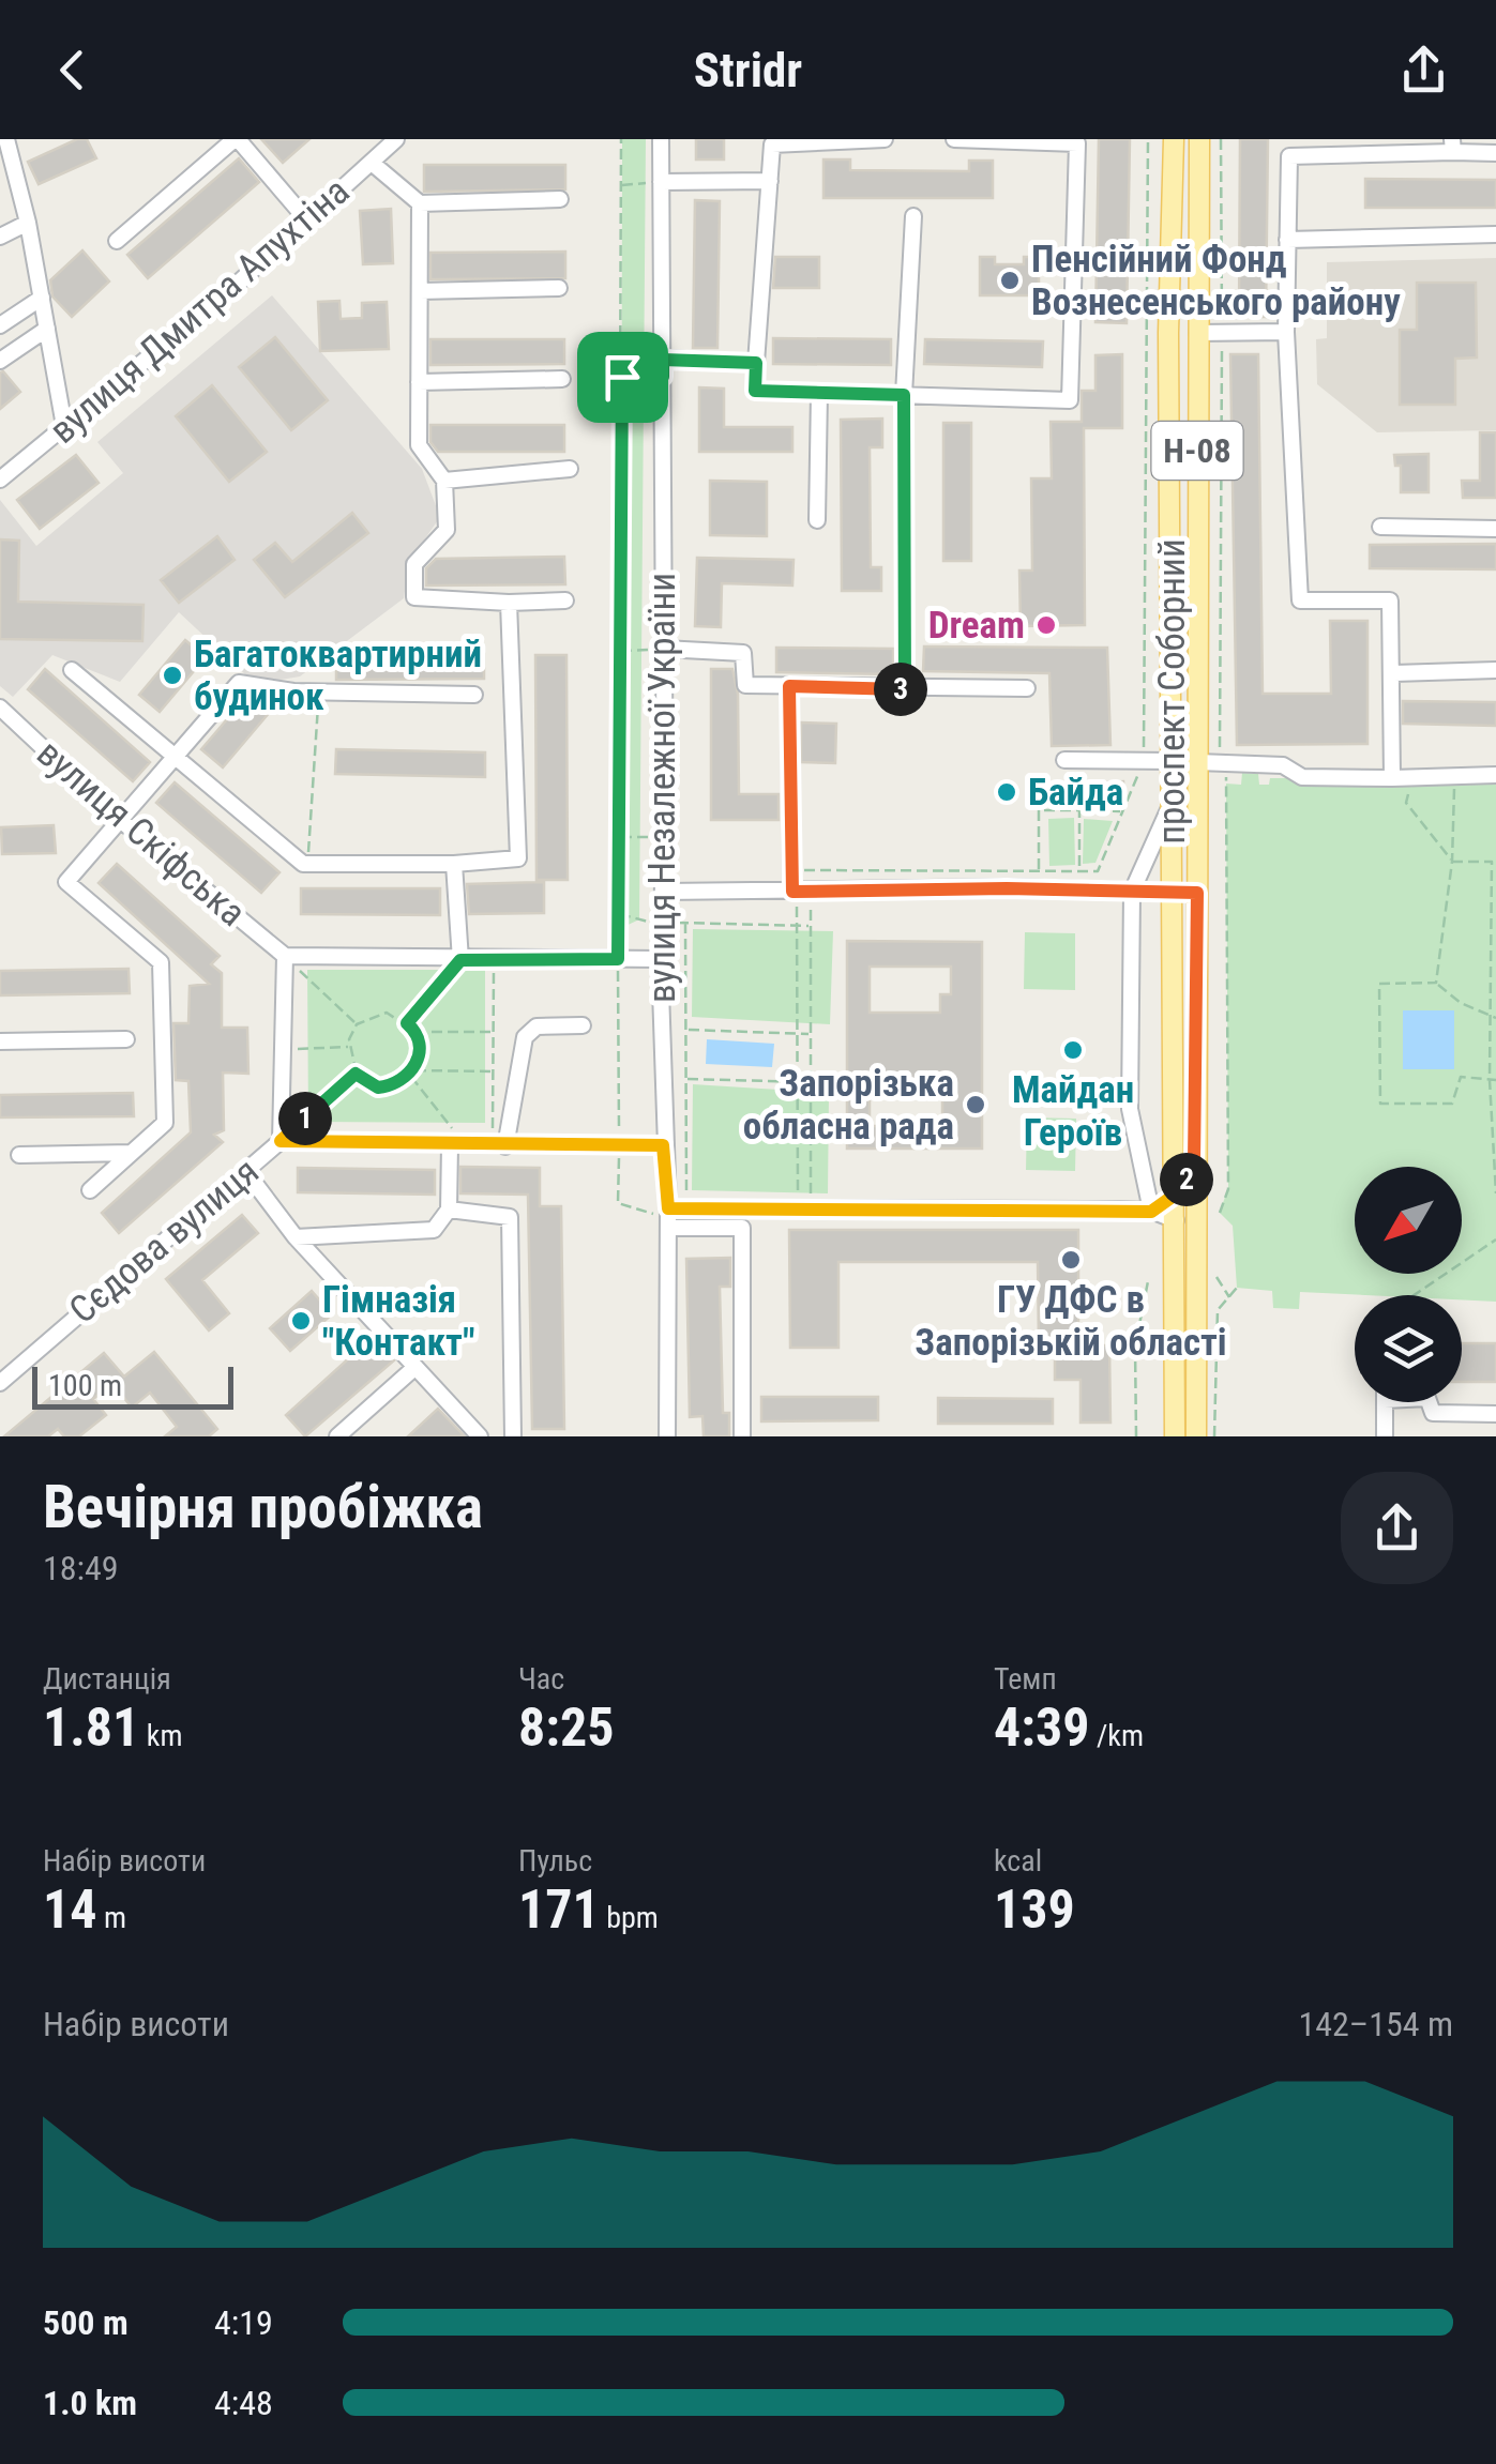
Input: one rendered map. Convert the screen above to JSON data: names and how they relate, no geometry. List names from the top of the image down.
{
  "streets": {
    "main road": ["Н-08", "проспект Соборний"],
    "street": [
      "вулиця Дмитра Апухтіна",
      "вулиця Незалежної України",
      "вулиця Скіфська",
      "Сєдова вулиця"
    ]
  },
  "places": [
    "Пенсійний Фонд Вознесенського району",
    "Dream",
    "Багатоквартирний будинок",
    "Байда",
    "Майдан Героїв",
    "Запорізька обласна рада",
    "ГУ ДФС в Запорізькій області",
    "Гімназія \"Контакт\""
  ],
  "scale_bar": "100 m",
  "north": "bottom left",
  "page": {
    "header": "Stridr",
    "pins": ["3", "1", "2"],
    "scale": "100 m",
    "heading": ["Вечірня пробіжка", "18:49"],
    "stats": [
      ["Дистанція", "1.81 km"],
      ["Час", "8:25"],
      ["Темп", "4:39 /km"],
      ["Набір висоти", "14 m"],
      ["Пульс", "171 bpm"],
      ["kcal", "139"]
    ],
    "chart": ["Набір висоти", "142–154 m"],
    "list": [
      {
        "name": "500 m",
        "note": "4:19"
      },
      {
        "name": "1.0 km",
        "note": "4:48"
      }
    ]
  }
}
